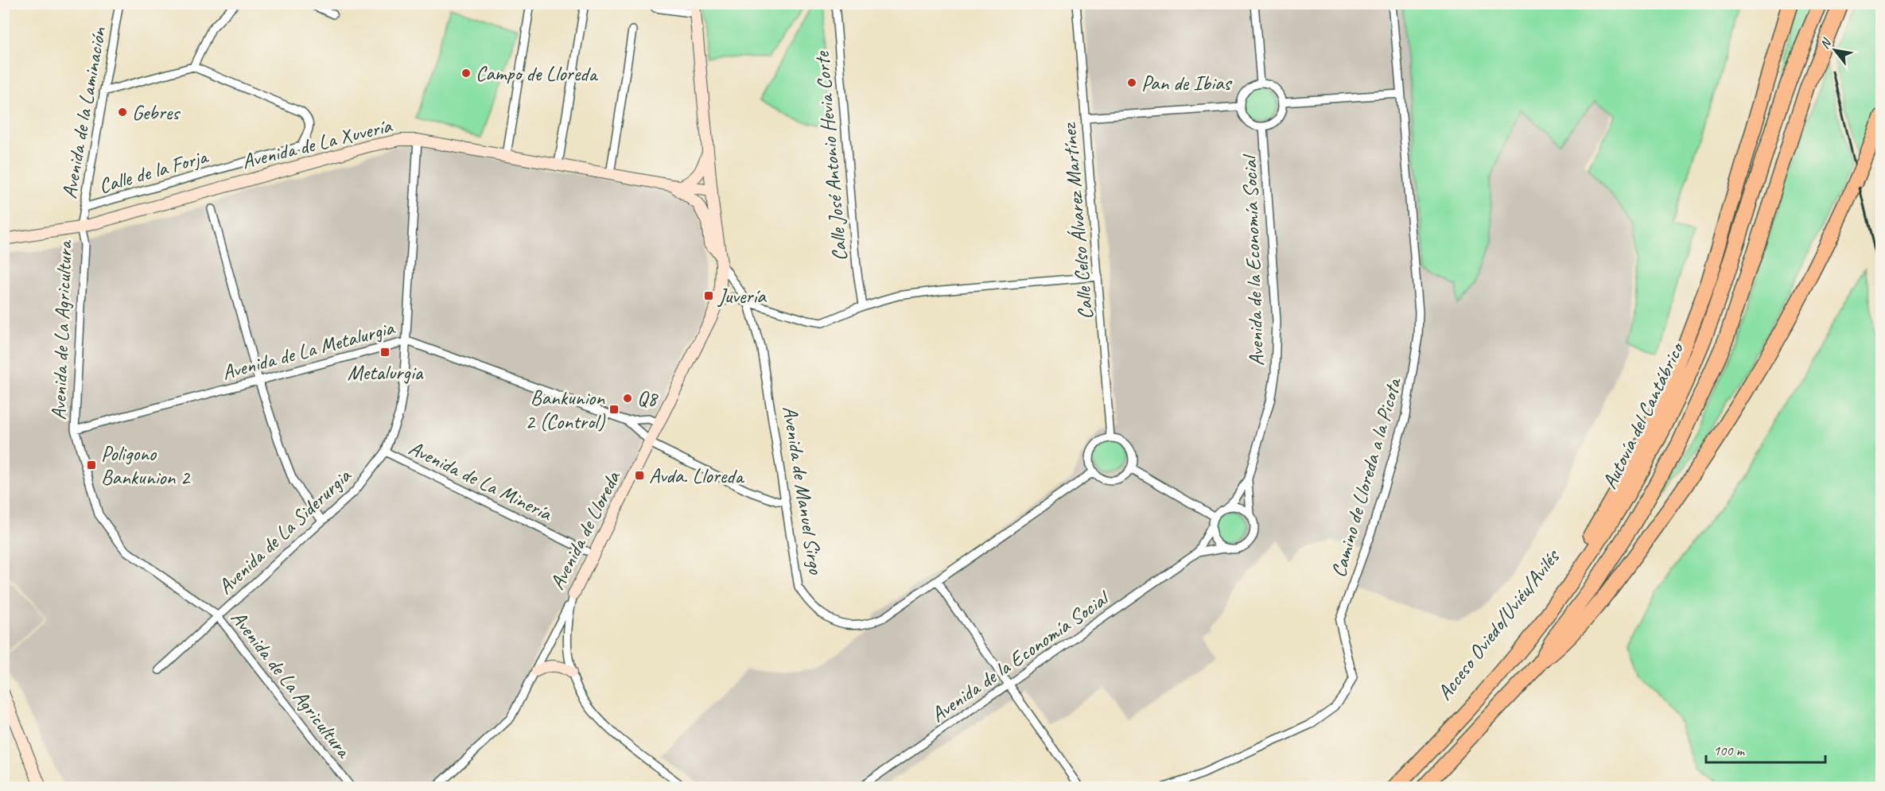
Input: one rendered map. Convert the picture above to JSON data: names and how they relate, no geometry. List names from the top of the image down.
{
  "streets": {
    "highway": ["Autovía del Cantábrico", "Acceso Oviedo/Uviéu/Avilés"],
    "street": [
      "Avenida de la Laminación",
      "Avenida de La Xuvería",
      "Calle José Antonio Hevia Corte",
      "Calle de la Forja",
      "Calle Celso Álvarez Martínez",
      "Avenida de la Economía Social",
      "Avenida de La Agricultura",
      "Avenida de La Metalurgia",
      "Camino de Lloreda a la Picota",
      "Avenida de La Minería",
      "Avenida de Manuel Sirgo",
      "Avenida de Lloreda",
      "Avenida de La Siderurgia"
    ]
  },
  "crossings": [
    ["Avenida de la Laminación", "Avenida de La Xuvería"],
    ["Avenida de la Laminación", "Calle de la Forja"],
    ["Avenida de la Laminación", "Avenida de La Agricultura"],
    ["Avenida de La Xuvería", "Avenida de La Agricultura"],
    ["Avenida de La Xuvería", "Avenida de Manuel Sirgo"],
    ["Avenida de La Xuvería", "Avenida de Lloreda"],
    ["Avenida de La Xuvería", "Avenida de La Siderurgia"],
    ["Calle Celso Álvarez Martínez", "Avenida de Manuel Sirgo"],
    ["Avenida de La Agricultura", "Avenida de La Metalurgia"],
    ["Avenida de La Agricultura", "Avenida de La Siderurgia"],
    ["Avenida de La Metalurgia", "Avenida de La Siderurgia"],
    ["Avenida de La Minería", "Avenida de La Siderurgia"],
    ["Avenida de Manuel Sirgo", "Avenida de Lloreda"]
  ],
  "places": {
    "other": [
      "Campo de Lloreda",
      "Pan de Ibias",
      "Gebres",
      "Q8"
    ],
    "transit": [
      "Juvería",
      "Metalurgia",
      "Bankunion 2 (Control)",
      "Poligono Bankunion 2",
      "Avda. Lloreda"
    ]
  },
  "scale_bar": "100 m",
  "north": "top left"
}
